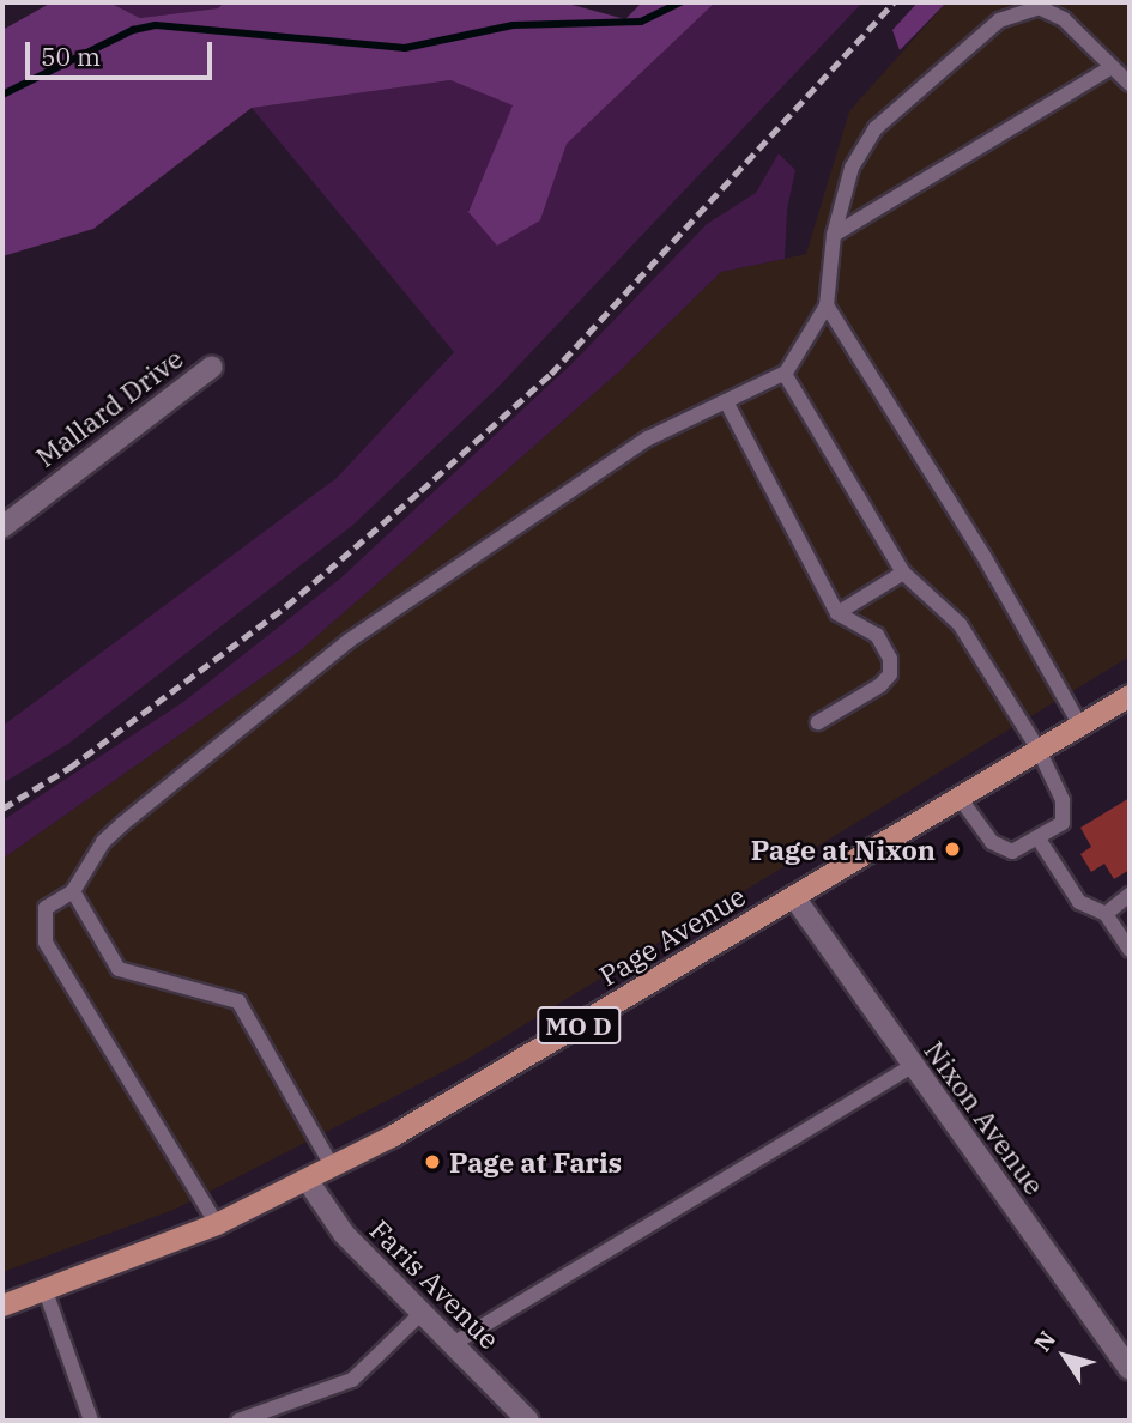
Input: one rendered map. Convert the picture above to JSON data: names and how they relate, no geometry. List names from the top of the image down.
{
  "streets": {
    "main road": ["Page Avenue", "MO D"],
    "street": ["Mallard Drive", "Nixon Avenue", "Faris Avenue"]
  },
  "crossings": [
    ["Page Avenue", "Nixon Avenue"],
    ["Page Avenue", "Faris Avenue"]
  ],
  "places": ["Page at Nixon", "Page at Faris"],
  "scale_bar": "50 m",
  "north": "top left"
}
